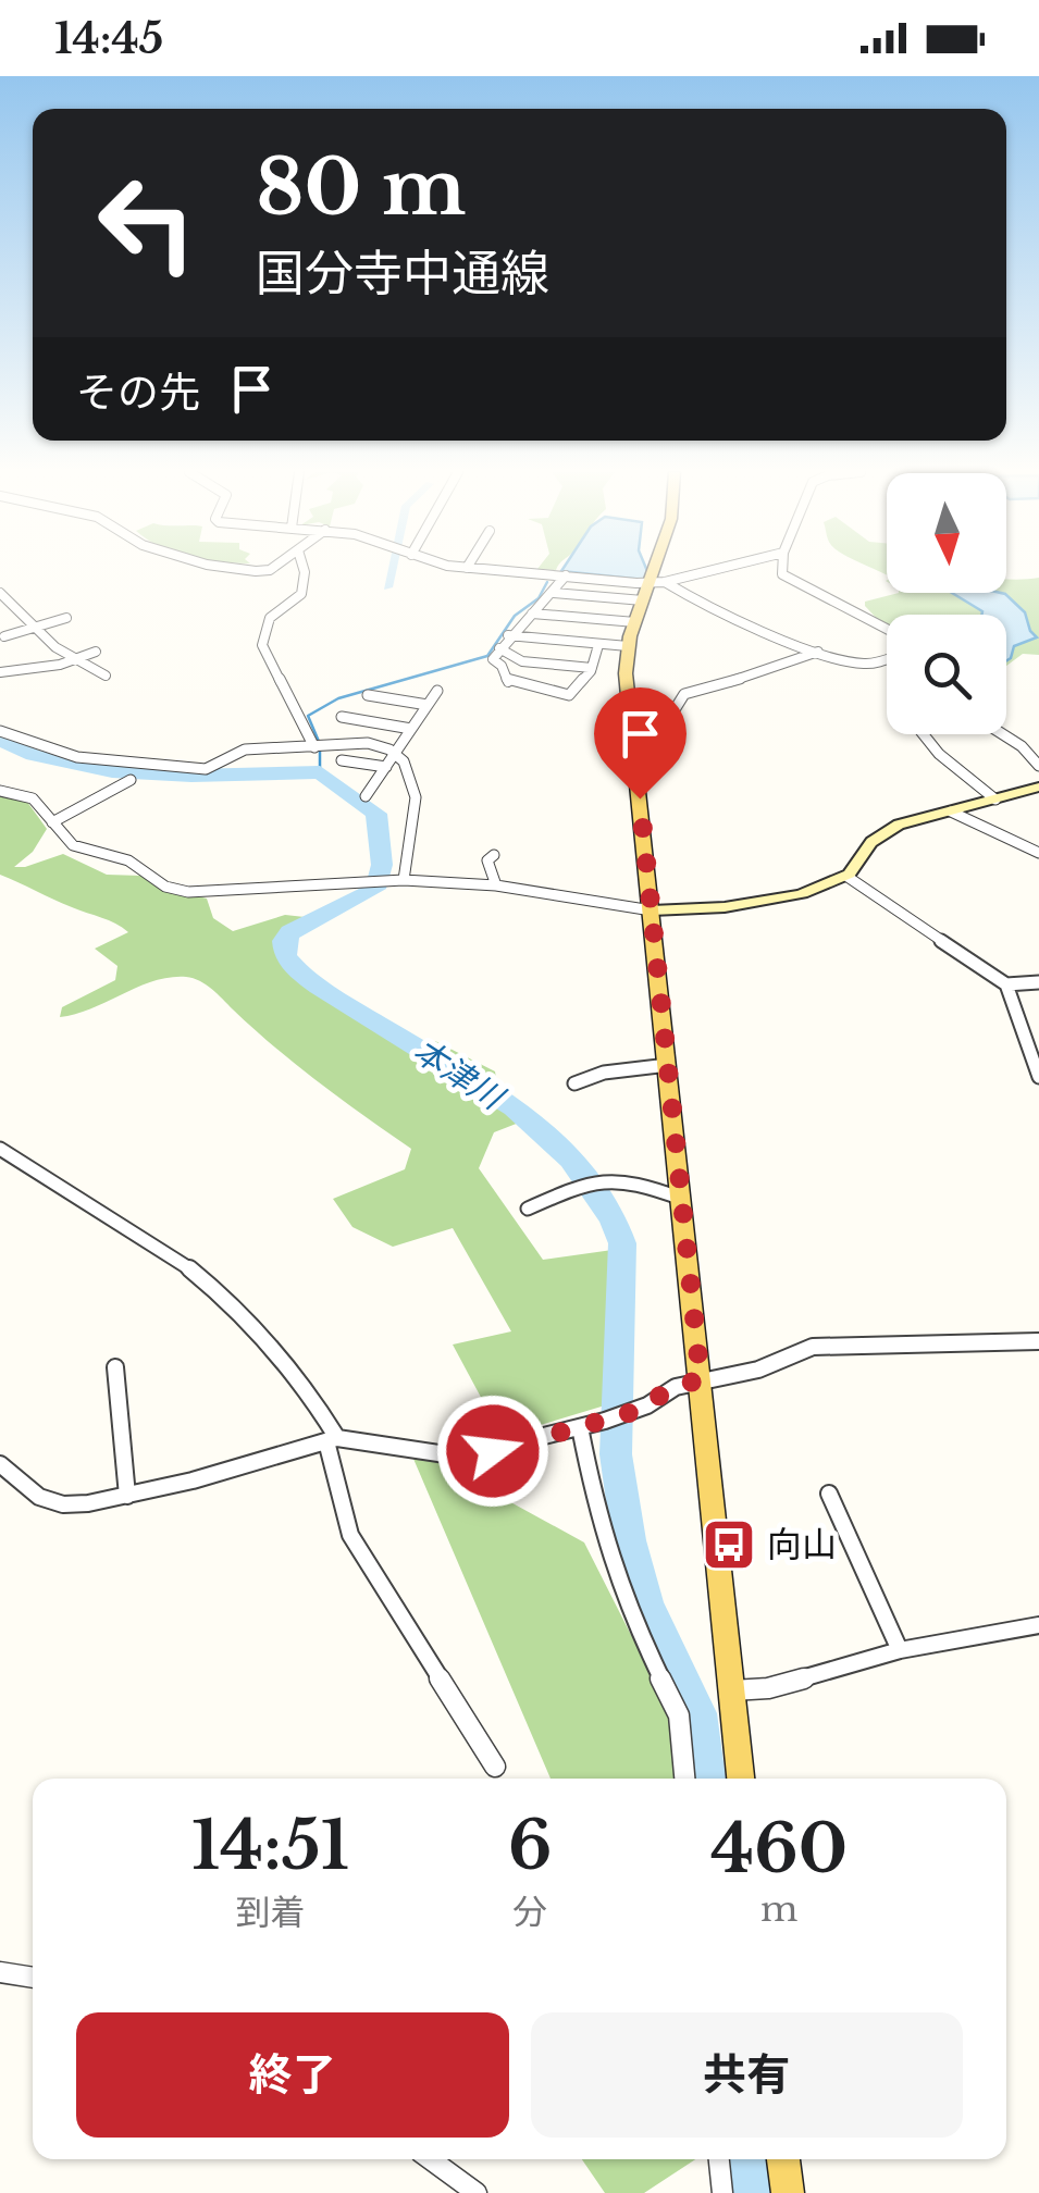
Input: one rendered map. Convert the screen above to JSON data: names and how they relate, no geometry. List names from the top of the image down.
{
  "water": ["本津川"],
  "places": {
    "bus stop": ["向山"]
  },
  "north": "bottom",
  "page": {
    "status": "14:45",
    "turn": ["80 m", "国分寺中通線"],
    "then": "その先",
    "eta": [
      "14:51",
      "到着",
      "6",
      "分",
      "460",
      "m"
    ],
    "buttons": ["終了", "共有"]
  }
}
